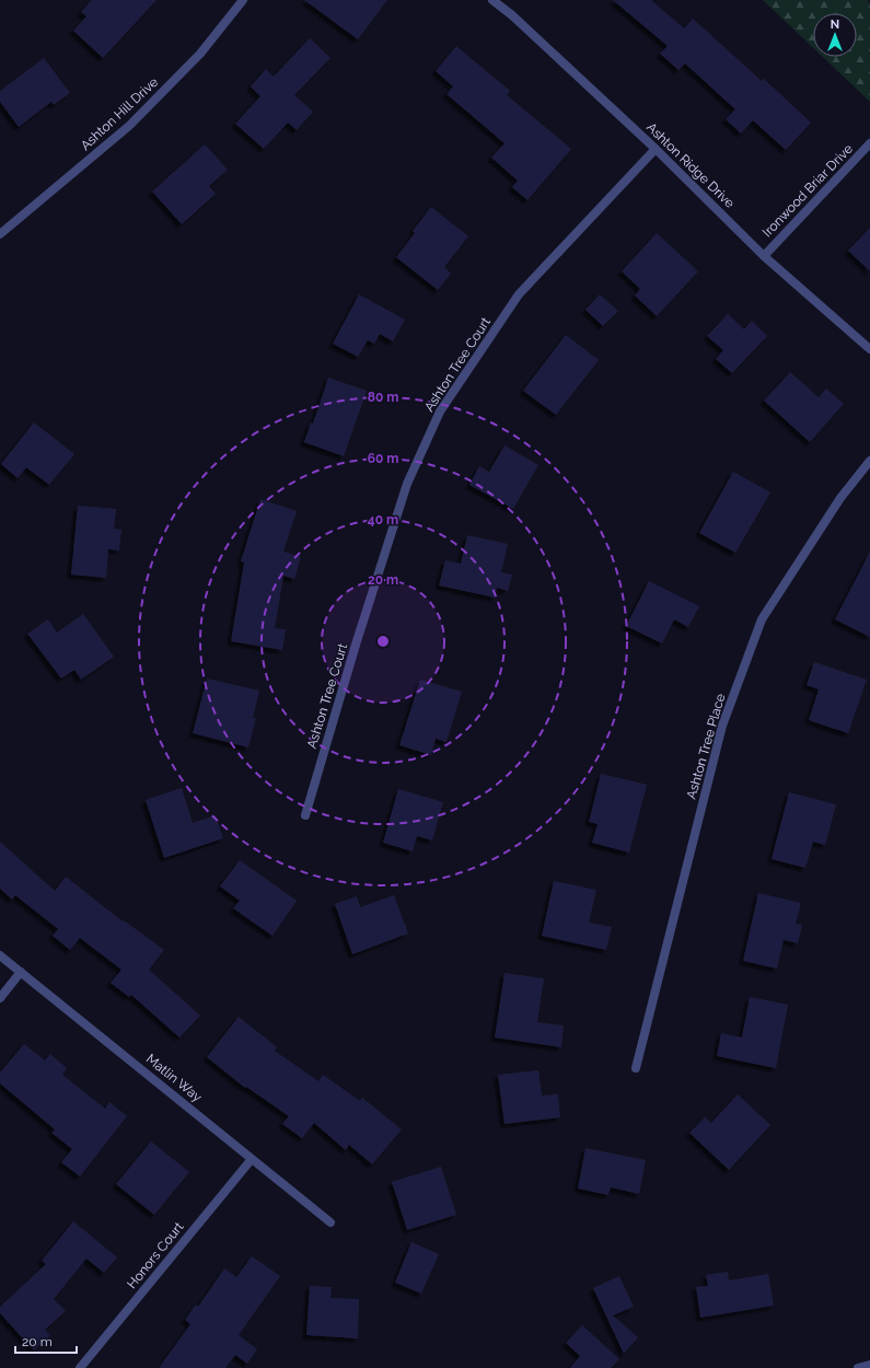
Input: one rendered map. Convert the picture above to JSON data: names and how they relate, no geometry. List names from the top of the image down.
{
  "streets": {
    "street": [
      "Ashton Hill Drive",
      "Ashton Ridge Drive",
      "Ironwood Briar Drive",
      "Ashton Tree Court",
      "Ashton Tree Place",
      "Matlin Way",
      "Honors Court"
    ]
  },
  "crossings": [
    ["Ashton Ridge Drive", "Ironwood Briar Drive"],
    ["Ashton Ridge Drive", "Ashton Tree Court"],
    ["Matlin Way", "Honors Court"]
  ],
  "scale_bar": "20 m",
  "north": "top",
  "rings": [
    "80 m",
    "60 m",
    "40 m",
    "20 m"
  ]
}
